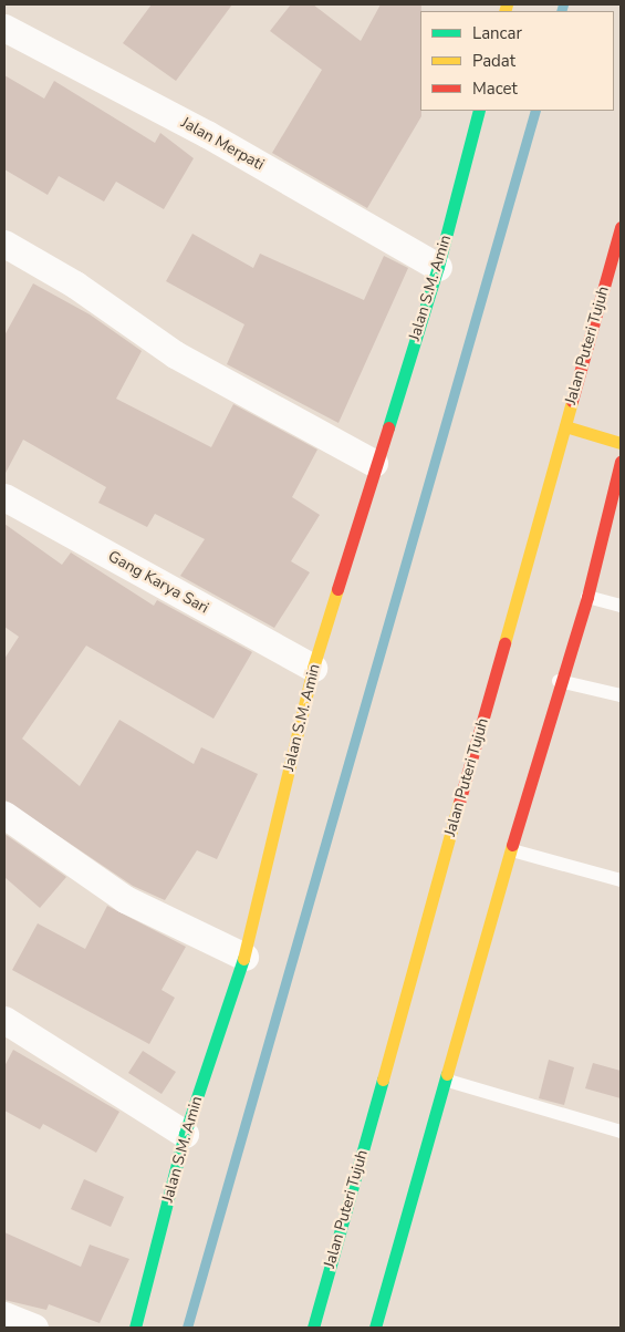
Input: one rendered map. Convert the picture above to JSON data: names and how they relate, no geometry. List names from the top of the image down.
{
  "streets": {
    "main road": ["Jalan S.M. Amin", "Jalan Puteri Tujuh"],
    "street": ["Jalan Merpati", "Gang Karya Sari"]
  },
  "crossings": [
    ["Jalan Merpati", "Jalan S.M. Amin"],
    ["Jalan S.M. Amin", "Gang Karya Sari"]
  ],
  "legend": ["Lancar", "Padat", "Macet"]
}
